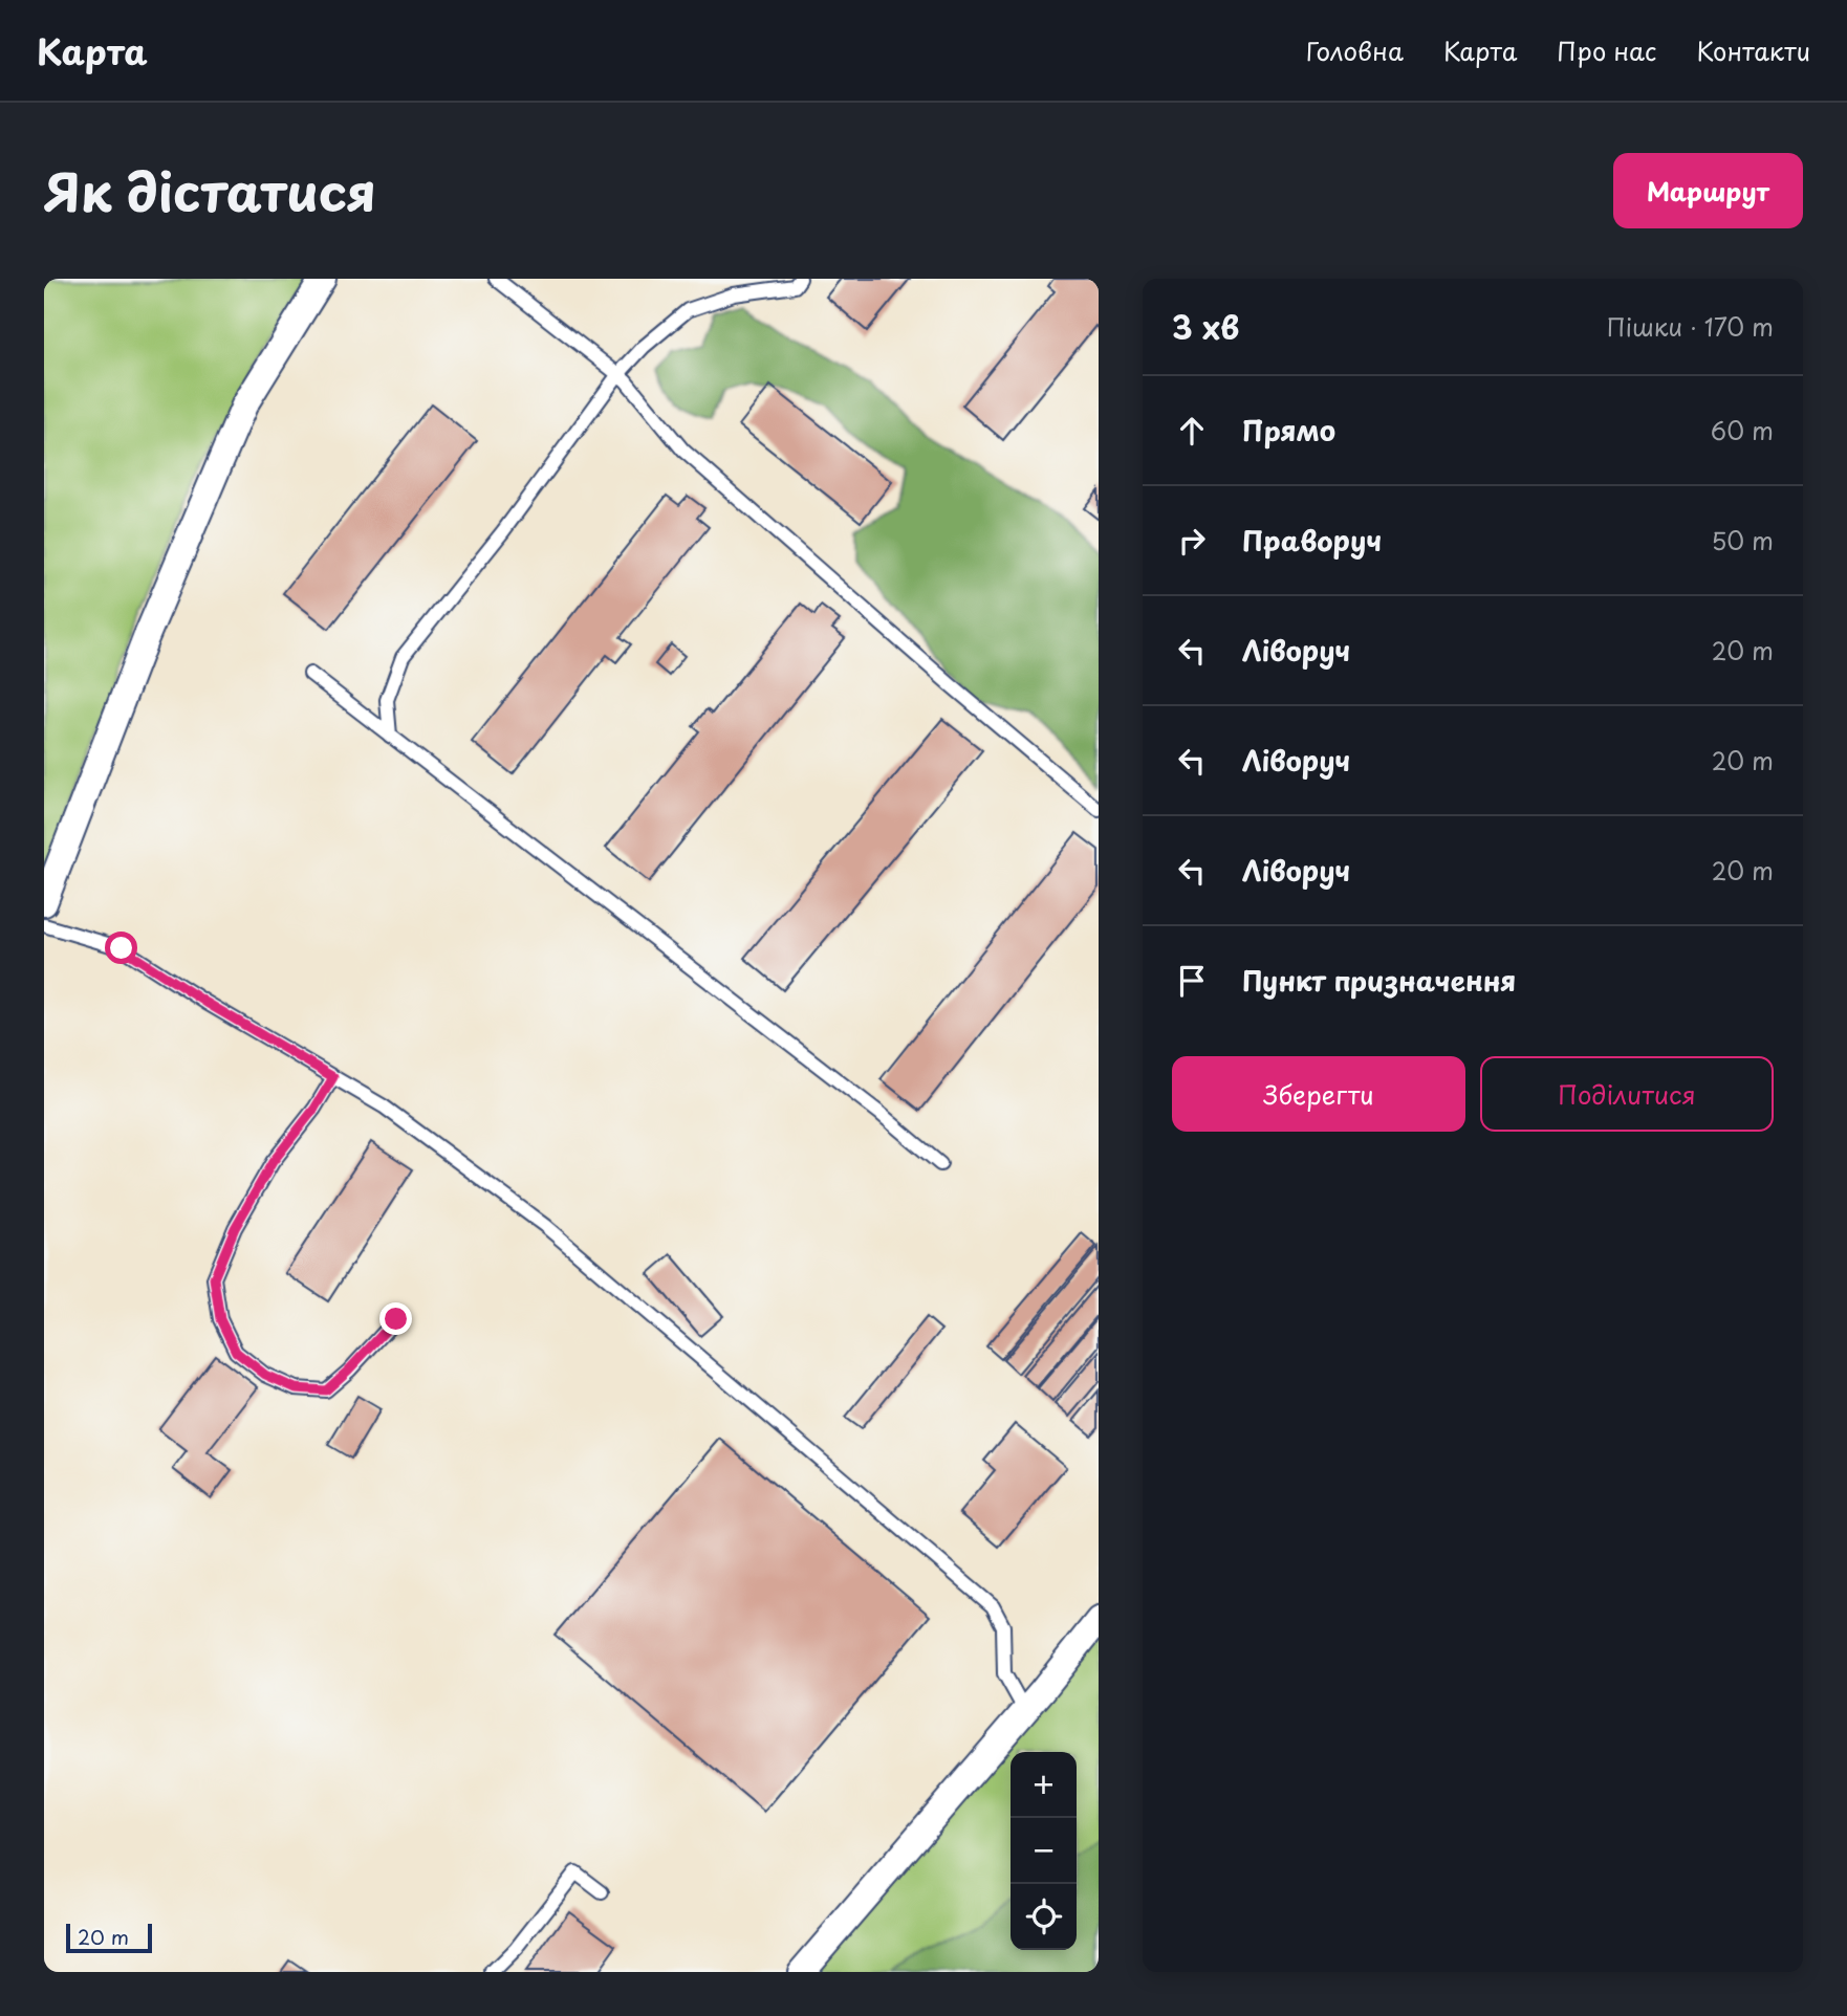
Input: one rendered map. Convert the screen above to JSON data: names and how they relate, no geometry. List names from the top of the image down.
{
  "scale_bar": "20 m",
  "page": {
    "header": "Карта",
    "nav": [
      "Головна",
      "Карта",
      "Про нас",
      "Контакти"
    ],
    "title": "Як дістатися",
    "buttons": [
      "Маршрут",
      ["Зберегти", "Поділитися"]
    ],
    "heading": ["3 хв", "Пішки · 170 m"],
    "list": [
      ["Прямо", "60 m"],
      ["Праворуч", "50 m"],
      ["Ліворуч", "20 m"],
      ["Ліворуч", "20 m"],
      ["Ліворуч", "20 m"],
      "Пункт призначення"
    ],
    "map_buttons": ["+", "−"],
    "scale": "20 m"
  }
}
